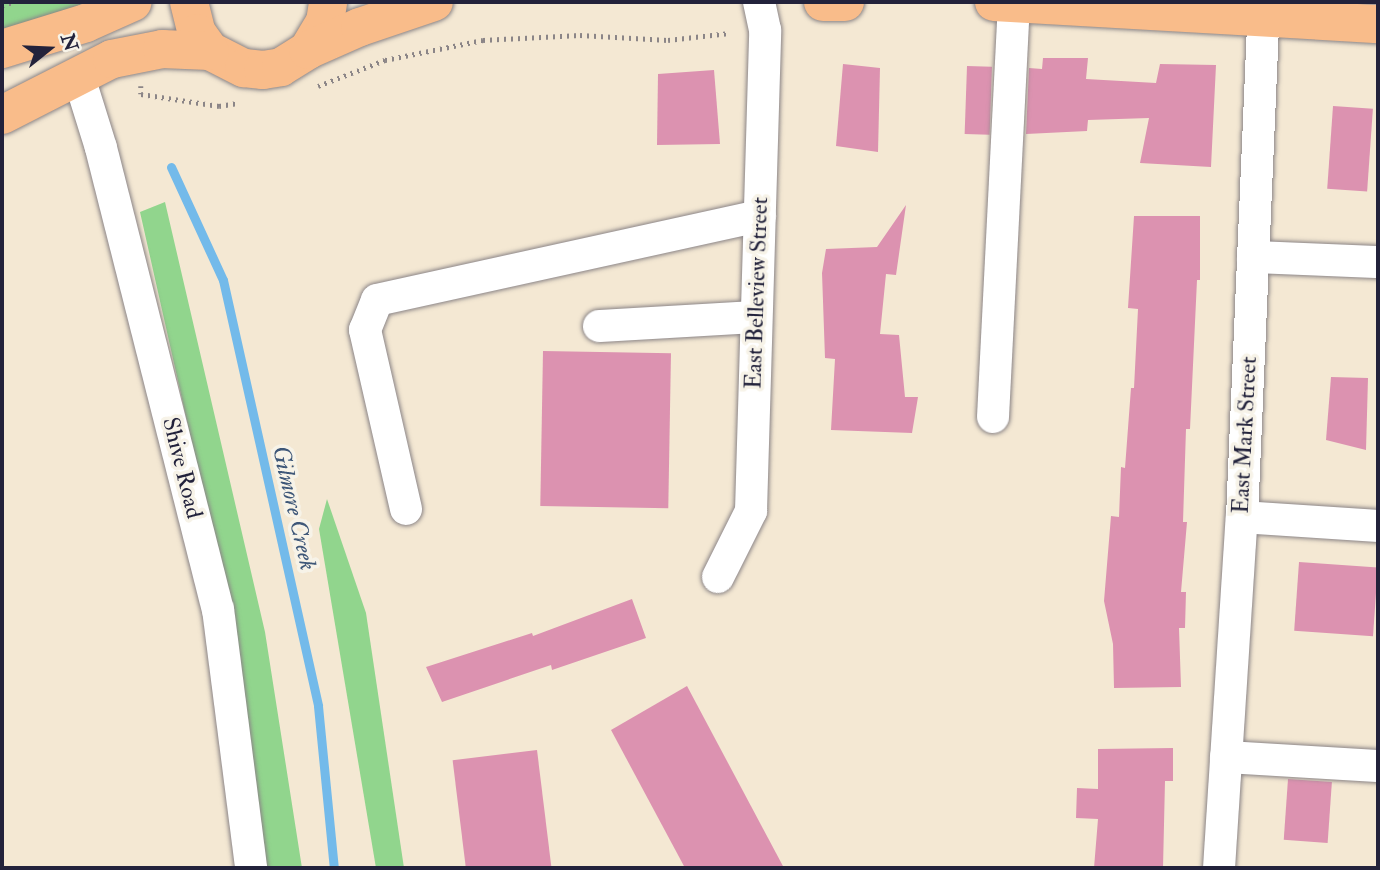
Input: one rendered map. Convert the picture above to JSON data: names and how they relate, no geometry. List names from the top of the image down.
{
  "streets": {
    "street": ["East Belleview Street", "East Mark Street", "Shive Road"]
  },
  "water": ["Gilmore Creek"],
  "north": "right"
}
